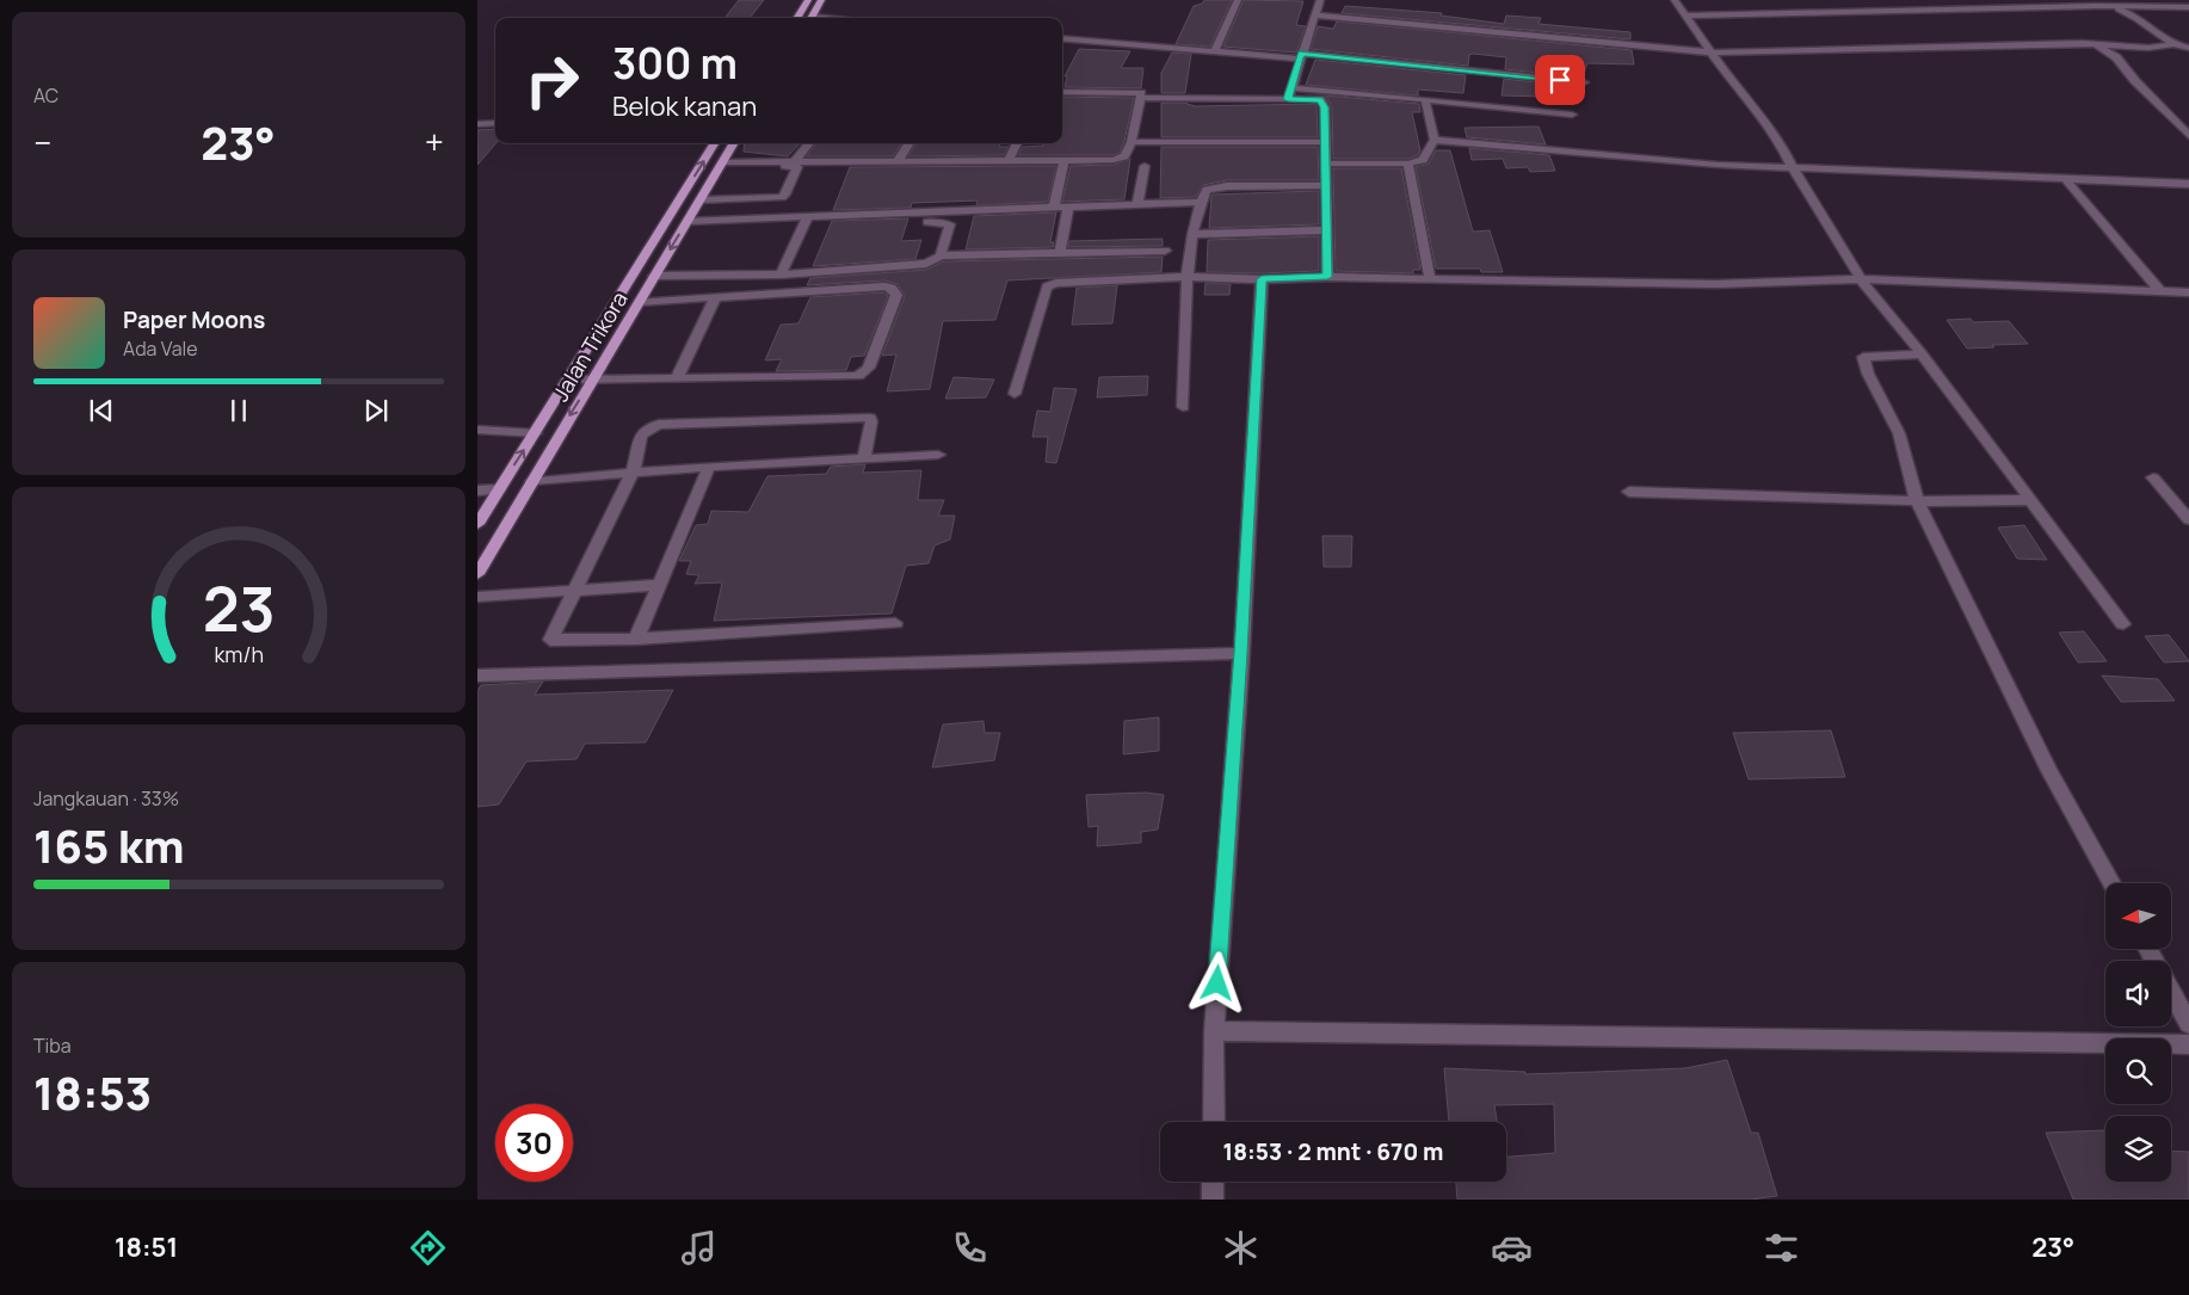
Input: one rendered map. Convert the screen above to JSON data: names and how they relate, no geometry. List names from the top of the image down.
{
  "streets": {
    "main road": ["Jalan Trikora"]
  },
  "north": "left",
  "page": {
    "tile": [
      "AC",
      ["Jangkauan · 33%", "165 km"],
      ["Tiba", "18:53"]
    ],
    "turn": ["300 m", "Belok kanan"],
    "heat": ["−", "23°", "+"],
    "song": ["Paper Moons", "Ada Vale"],
    "limit": "30",
    "trip": "18:53 · 2 mnt · 670 m",
    "tabs": ["18:51", "23°"],
    "gauge": ["23", "km/h"]
  }
}
